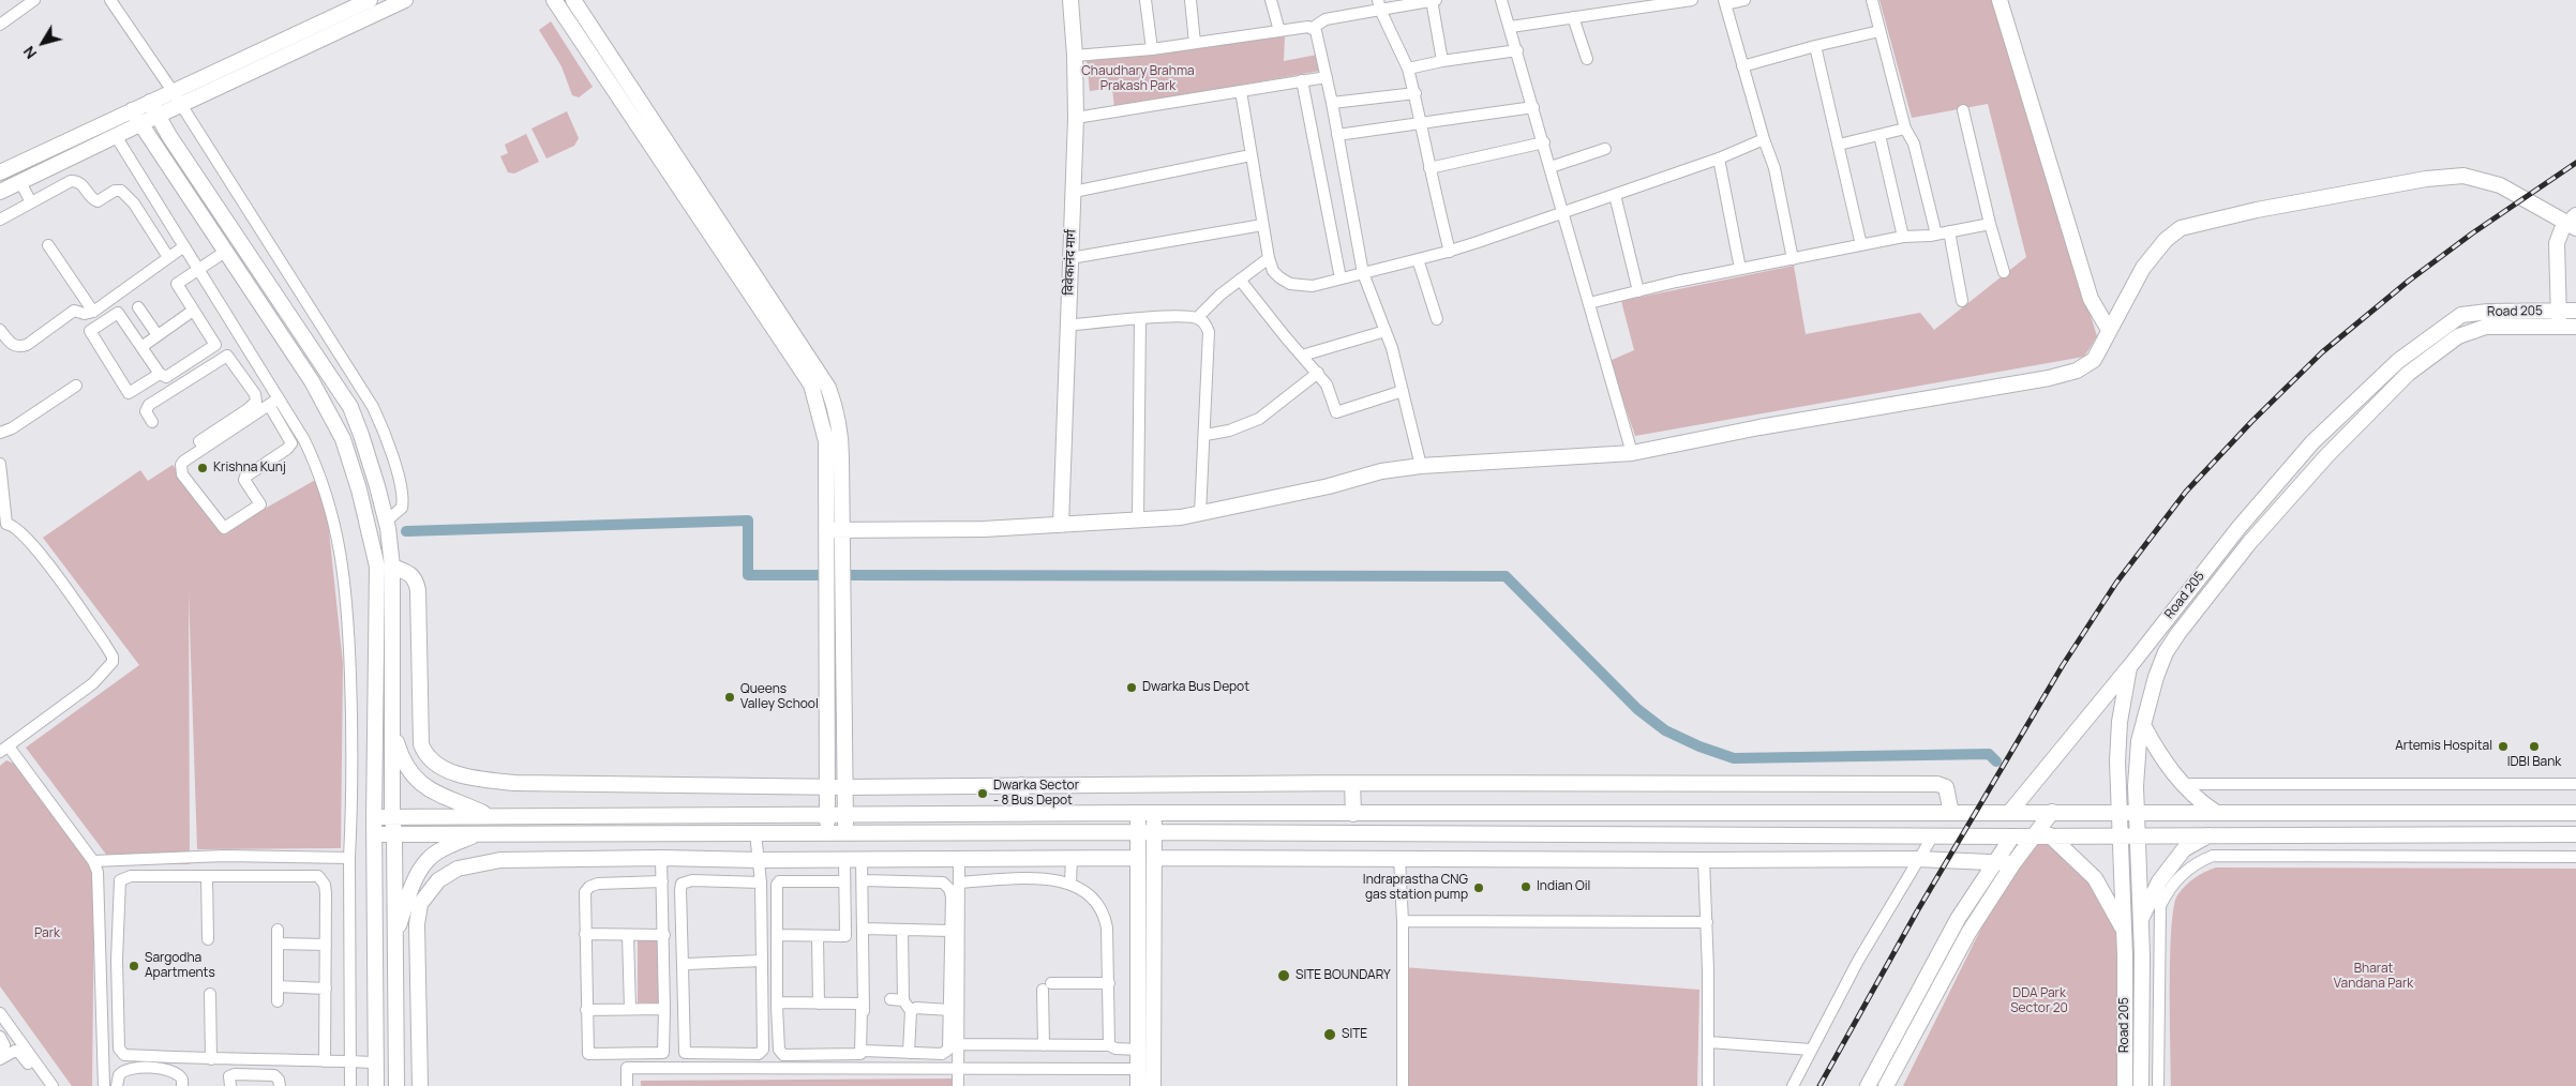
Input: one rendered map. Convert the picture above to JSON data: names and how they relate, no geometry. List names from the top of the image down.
{
  "streets": {
    "main road": ["विवेकानंद मार्ग", "Road 205"]
  },
  "parks": [
    "Chaudhary Brahma Prakash Park",
    "Park",
    "Bharat Vandana Park",
    "DDA Park Sector 20"
  ],
  "places": [
    "Krishna Kunj",
    "Dwarka Bus Depot",
    "Queens Valley School",
    "Artemis Hospital",
    "IDBI Bank",
    "Dwarka Sector - 8 Bus Depot",
    "Indian Oil",
    "Indraprastha CNG gas station pump",
    "Sargodha Apartments",
    "SITE BOUNDARY",
    "SITE"
  ],
  "north": "bottom left"
}
